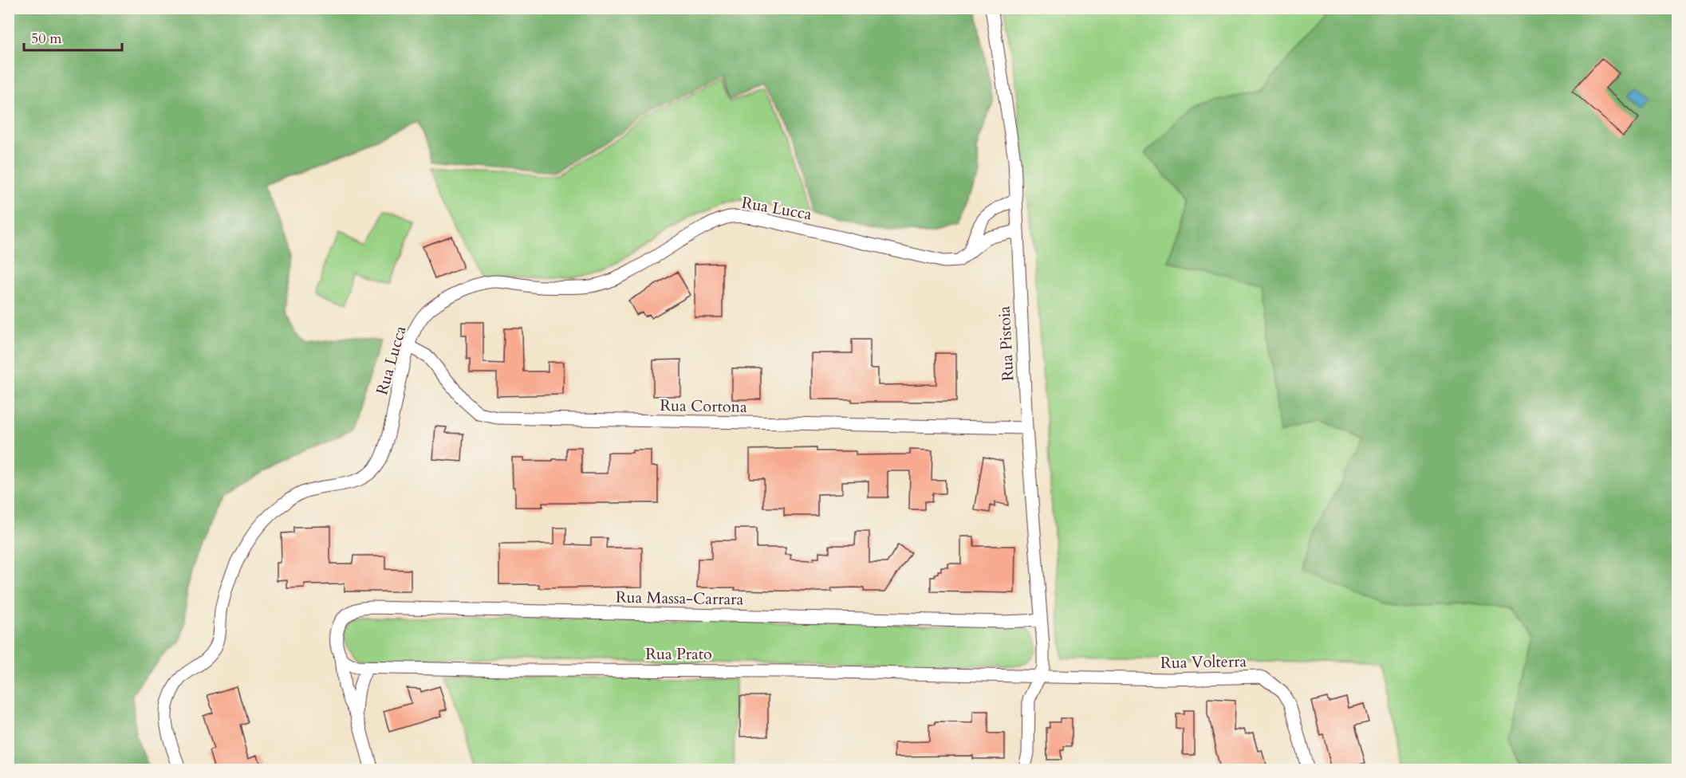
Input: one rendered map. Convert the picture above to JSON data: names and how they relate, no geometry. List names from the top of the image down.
{
  "streets": {
    "street": [
      "Rua Lucca",
      "Rua Pistoia",
      "Rua Cortona",
      "Rua Massa-Carrara",
      "Rua Prato",
      "Rua Volterra"
    ]
  },
  "crossings": [
    ["Rua Lucca", "Rua Pistoia"],
    ["Rua Lucca", "Rua Cortona"],
    ["Rua Pistoia", "Rua Cortona"],
    ["Rua Pistoia", "Rua Massa-Carrara"],
    ["Rua Pistoia", "Rua Prato"],
    ["Rua Pistoia", "Rua Volterra"],
    ["Rua Massa-Carrara", "Rua Prato"],
    ["Rua Prato", "Rua Volterra"]
  ],
  "scale_bar": "50 m"
}
